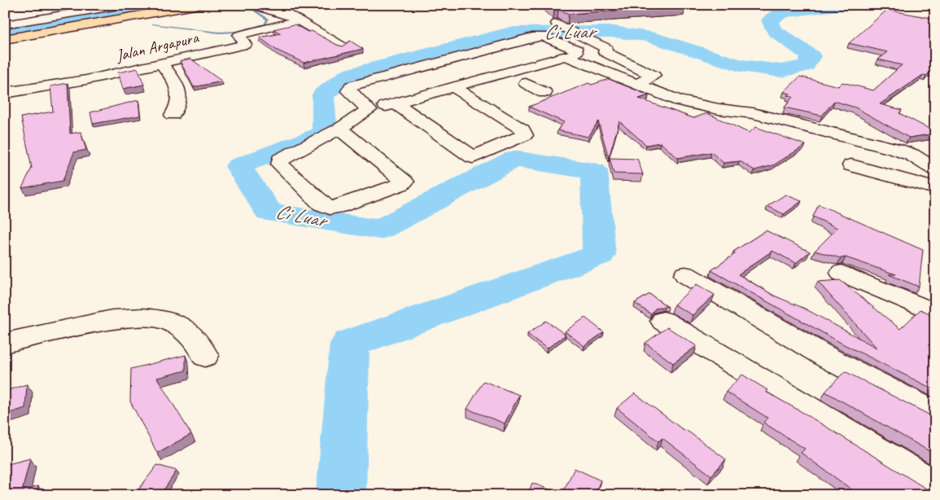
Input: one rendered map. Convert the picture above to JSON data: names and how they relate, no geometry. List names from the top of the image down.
{
  "streets": {
    "street": ["Jalan Argapura"]
  },
  "water": ["Ci Luar"]
}
